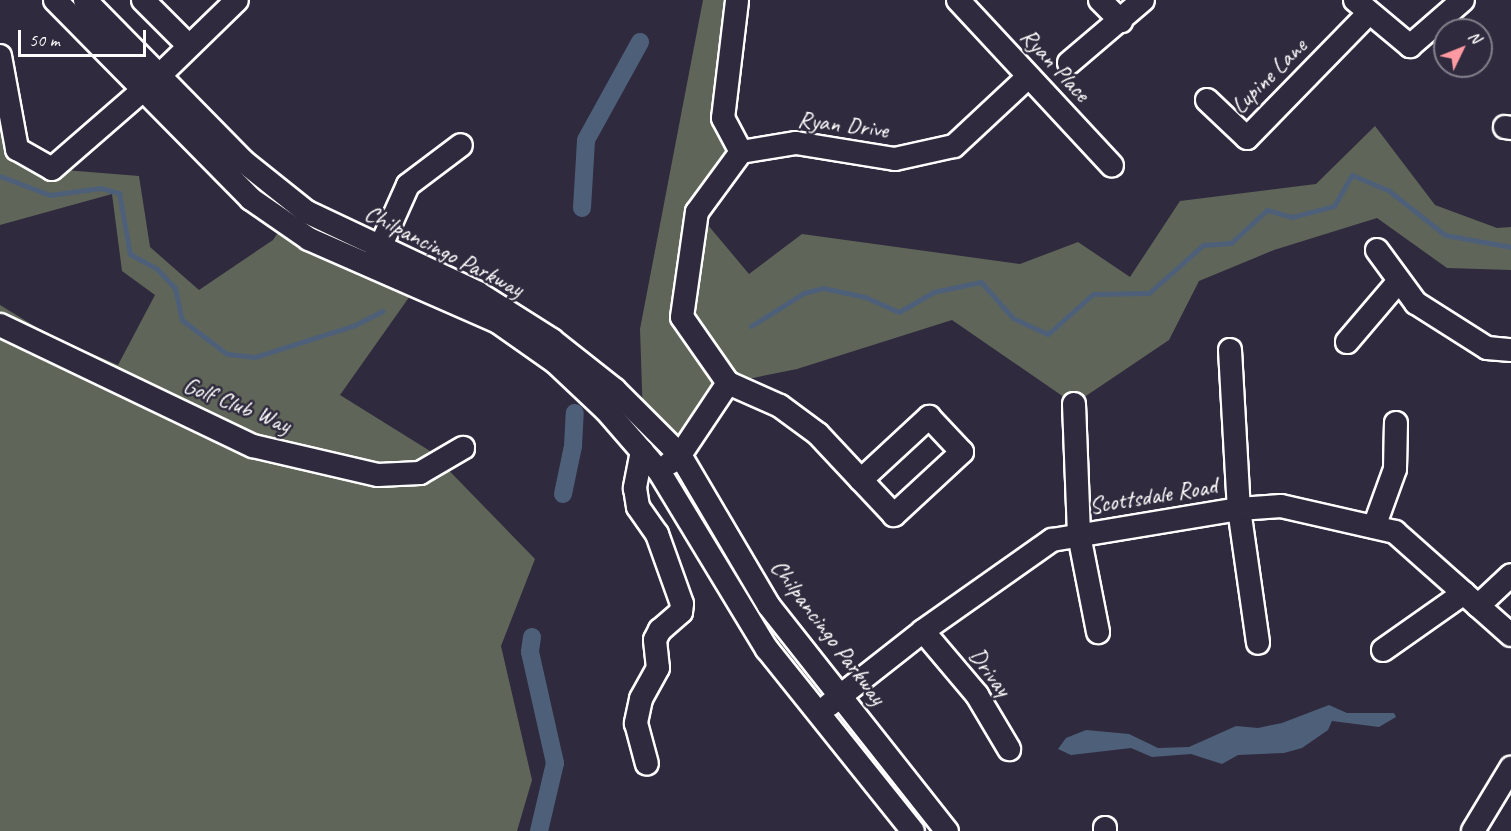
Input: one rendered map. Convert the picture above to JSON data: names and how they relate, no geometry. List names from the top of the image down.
{
  "streets": {
    "street": [
      "Ryan Place",
      "Lupine Lane",
      "Ryan Drive",
      "Chilpancingo Parkway",
      "Golf Club Way",
      "Scottsdale Road",
      "Drivay"
    ]
  },
  "crossings": [
    ["Ryan Place", "Ryan Drive"],
    ["Chilpancingo Parkway", "Scottsdale Road"],
    ["Scottsdale Road", "Drivay"]
  ],
  "scale_bar": "50 m",
  "north": "top right"
}
